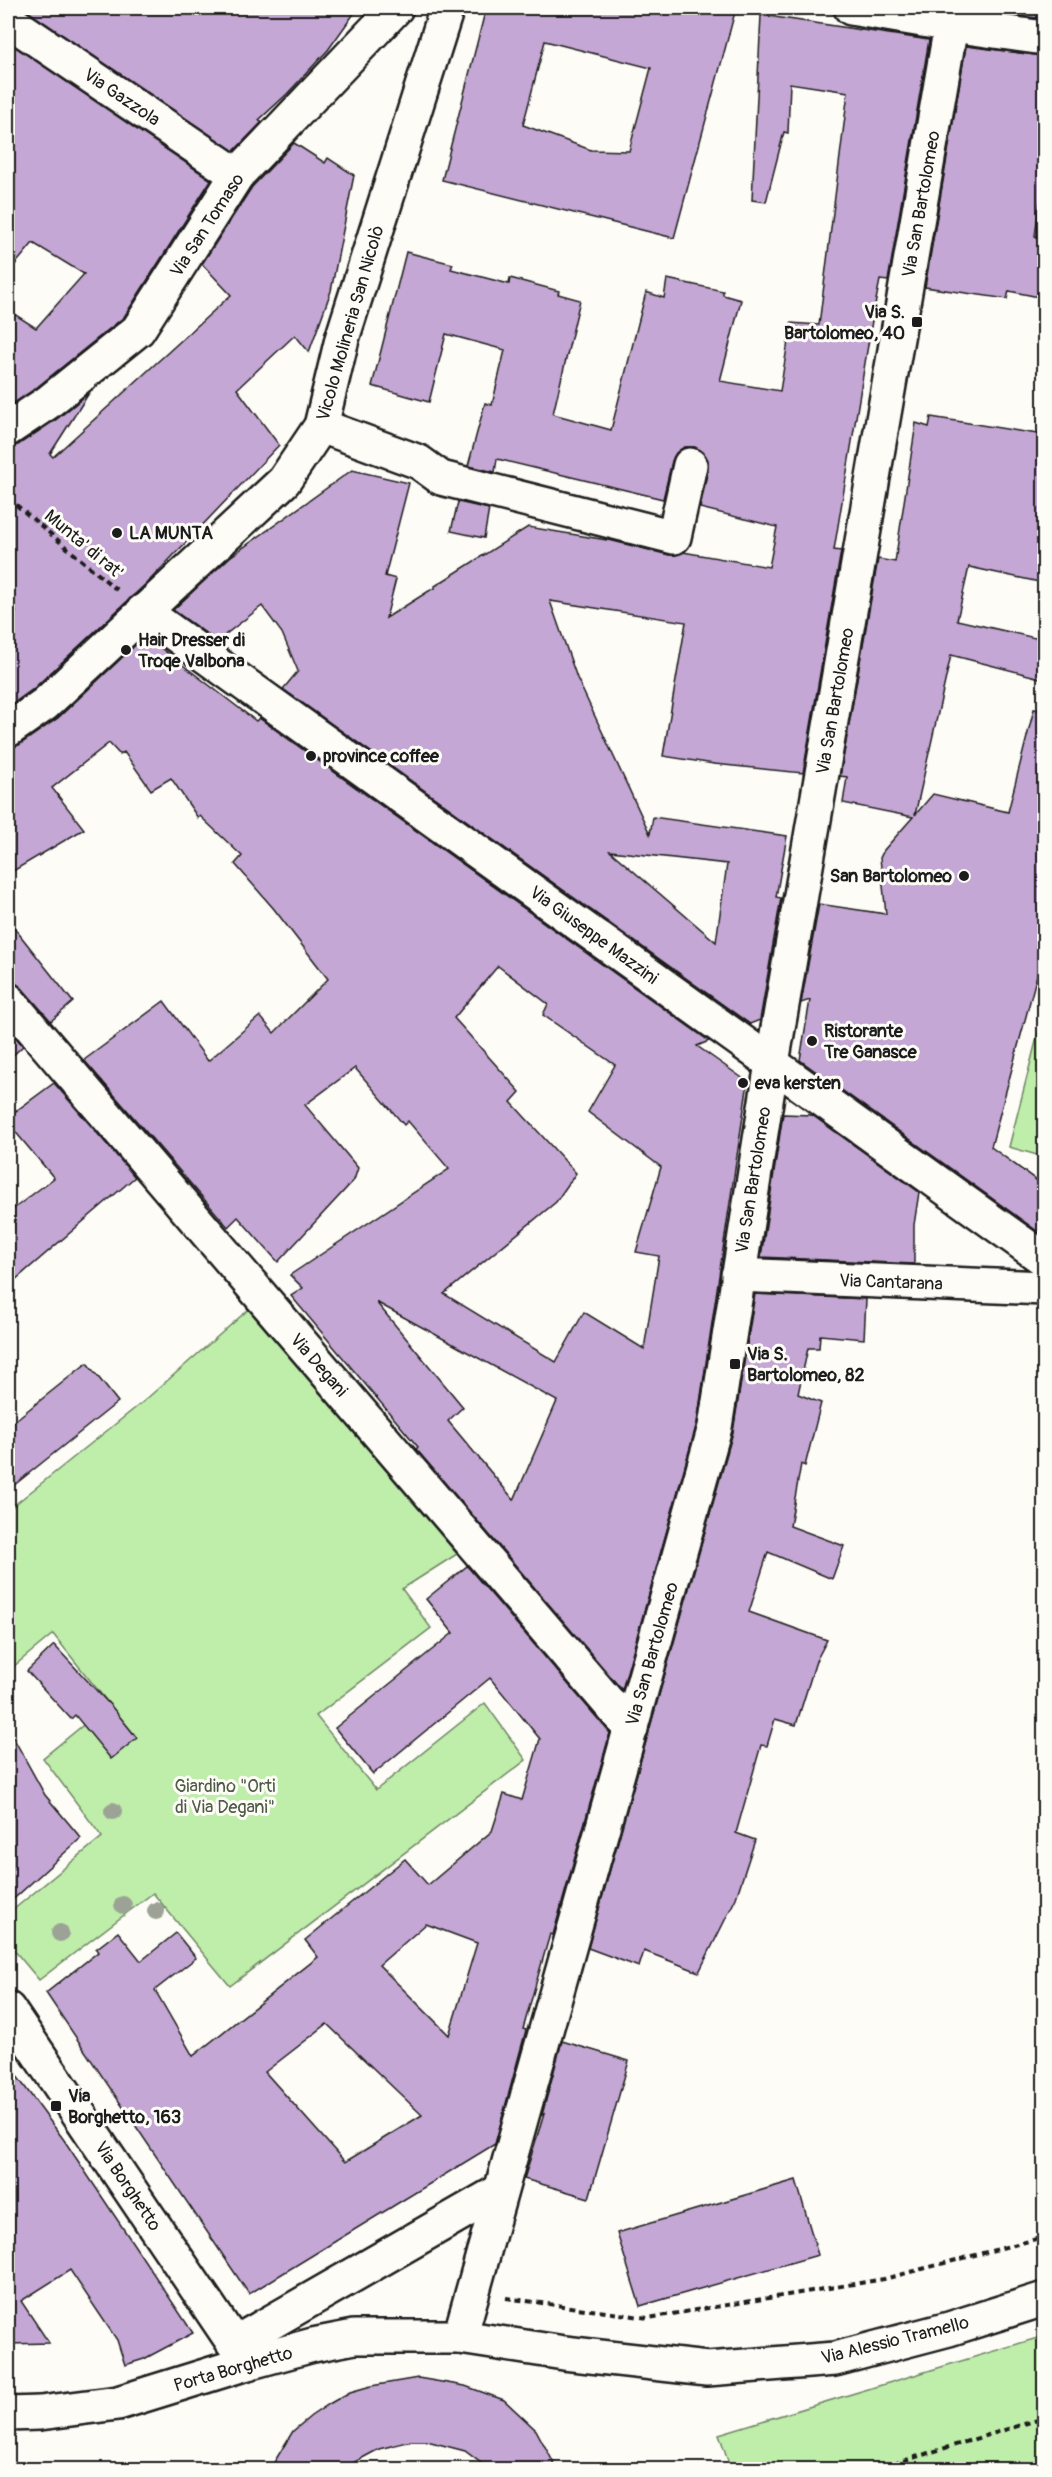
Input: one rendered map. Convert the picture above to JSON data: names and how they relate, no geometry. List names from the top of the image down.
{
  "streets": {
    "street": [
      "Via Gazzola",
      "Via San Bartolomeo",
      "Via San Tomaso",
      "Vicolo Molineria San Nicolò",
      "Via Giuseppe Mazzini",
      "Via Cantarana",
      "Via Degani",
      "Via Borghetto",
      "Via Alessio Tramello",
      "Porta Borghetto"
    ],
    "path": ["Munta' di rat'"]
  },
  "crossings": [
    ["Via Gazzola", "Via San Tomaso"],
    ["Via San Bartolomeo", "Via Giuseppe Mazzini"],
    ["Via San Bartolomeo", "Via Cantarana"],
    ["Via San Bartolomeo", "Via Degani"],
    ["Via San Bartolomeo", "Porta Borghetto"],
    ["Vicolo Molineria San Nicolò", "Munta' di rat'"],
    ["Vicolo Molineria San Nicolò", "Via Giuseppe Mazzini"],
    ["Munta' di rat'", "Via Giuseppe Mazzini"],
    ["Via Borghetto", "Porta Borghetto"],
    ["Via Alessio Tramello", "Porta Borghetto"]
  ],
  "parks": ["Giardino \"Orti di Via Degani\""],
  "places": {
    "transit": ["Via S. Bartolomeo, 40", "Via S. Bartolomeo, 82", "Via Borghetto, 163"],
    "other": [
      "LA MUNTA",
      "Hair Dresser di Troqe Valbona",
      "province coffee",
      "San Bartolomeo",
      "Ristorante Tre Ganasce",
      "eva kersten"
    ]
  }
}
